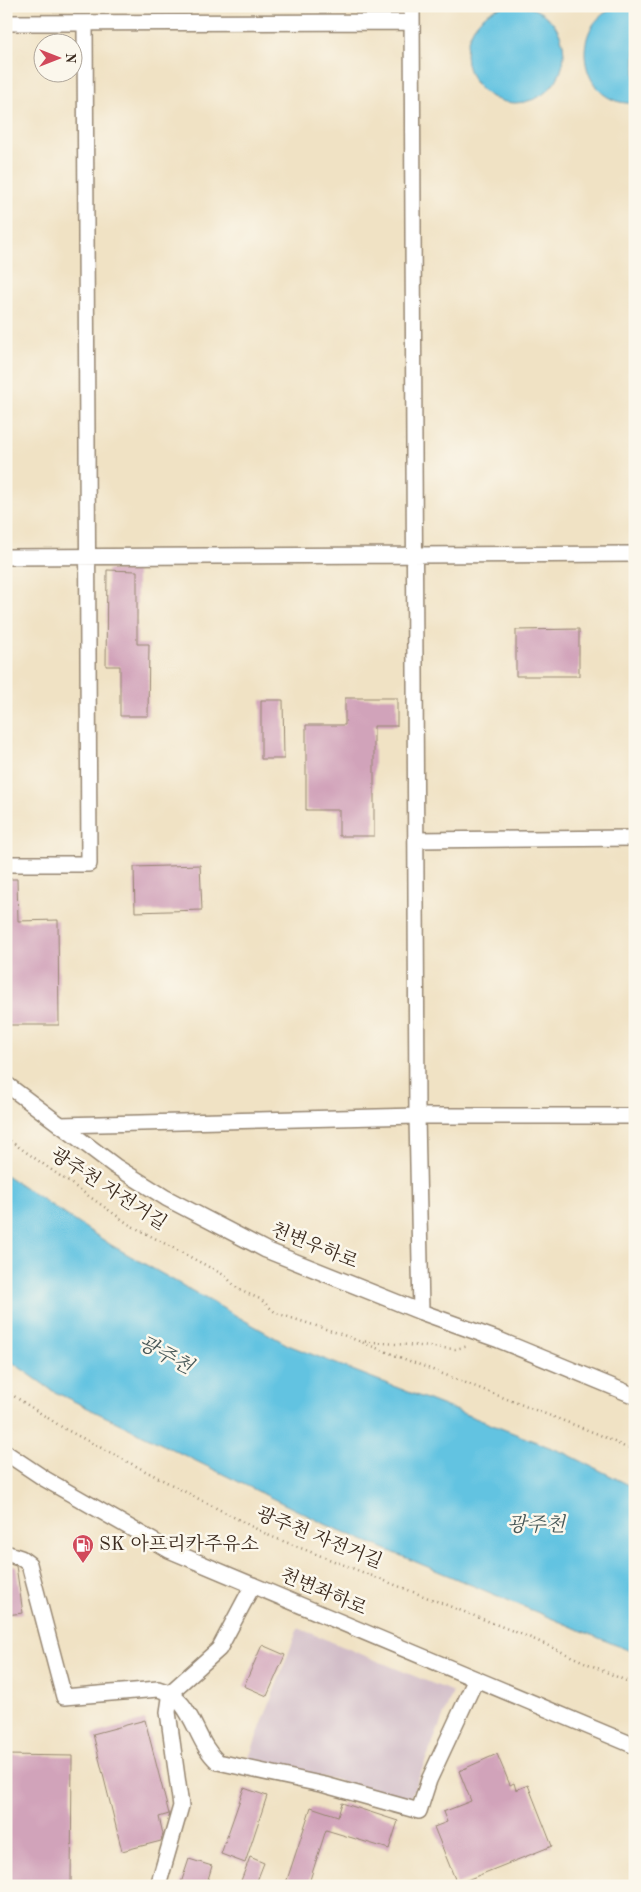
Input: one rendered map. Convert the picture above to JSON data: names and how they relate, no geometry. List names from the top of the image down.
{
  "streets": {
    "street": ["천변우하로", "천변좌하로"],
    "path": ["광주천 자전거길"]
  },
  "water": ["광주천"],
  "places": {
    "fuel station": ["SK 아프리카주유소"]
  },
  "north": "right"
}
